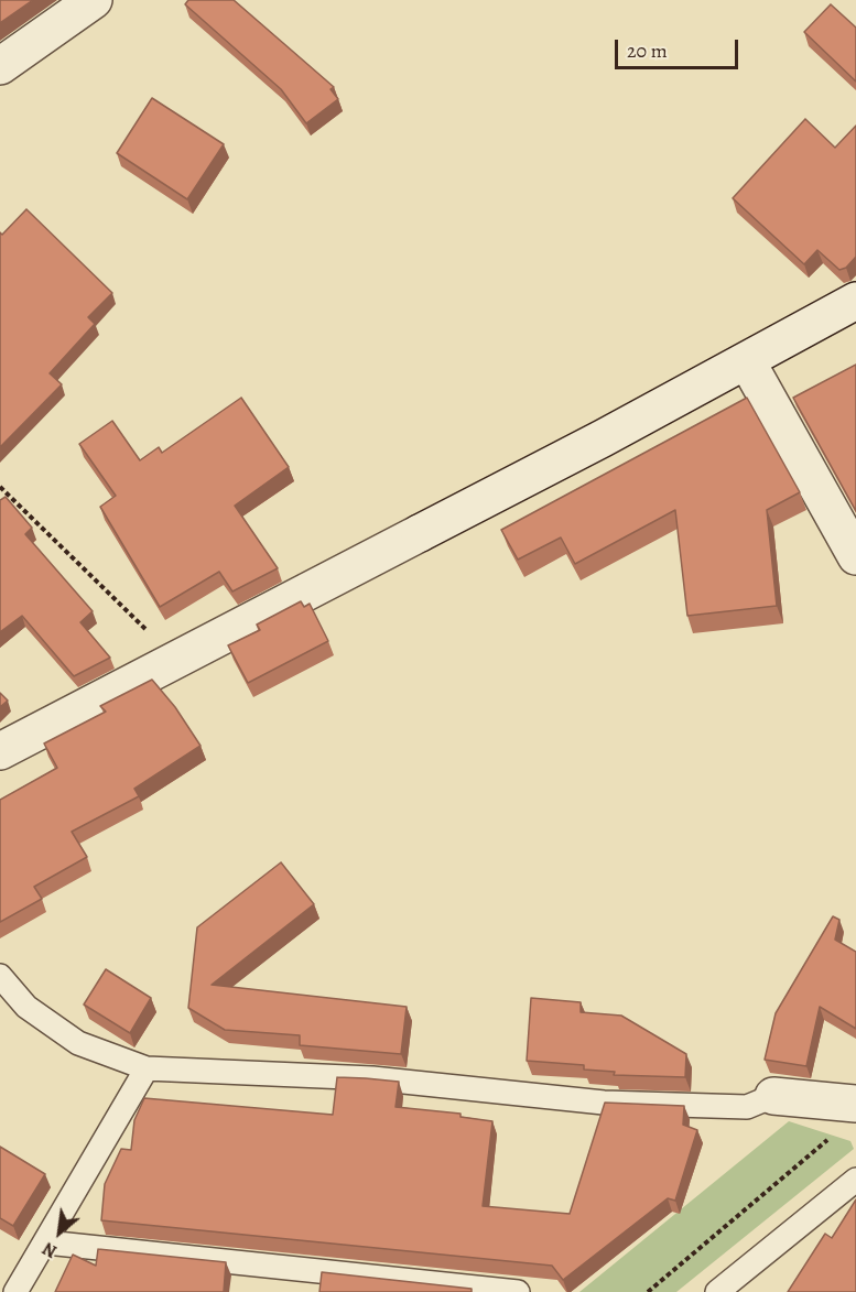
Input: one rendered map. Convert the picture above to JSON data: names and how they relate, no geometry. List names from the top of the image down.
{
  "scale_bar": "20 m",
  "north": "bottom left"
}
